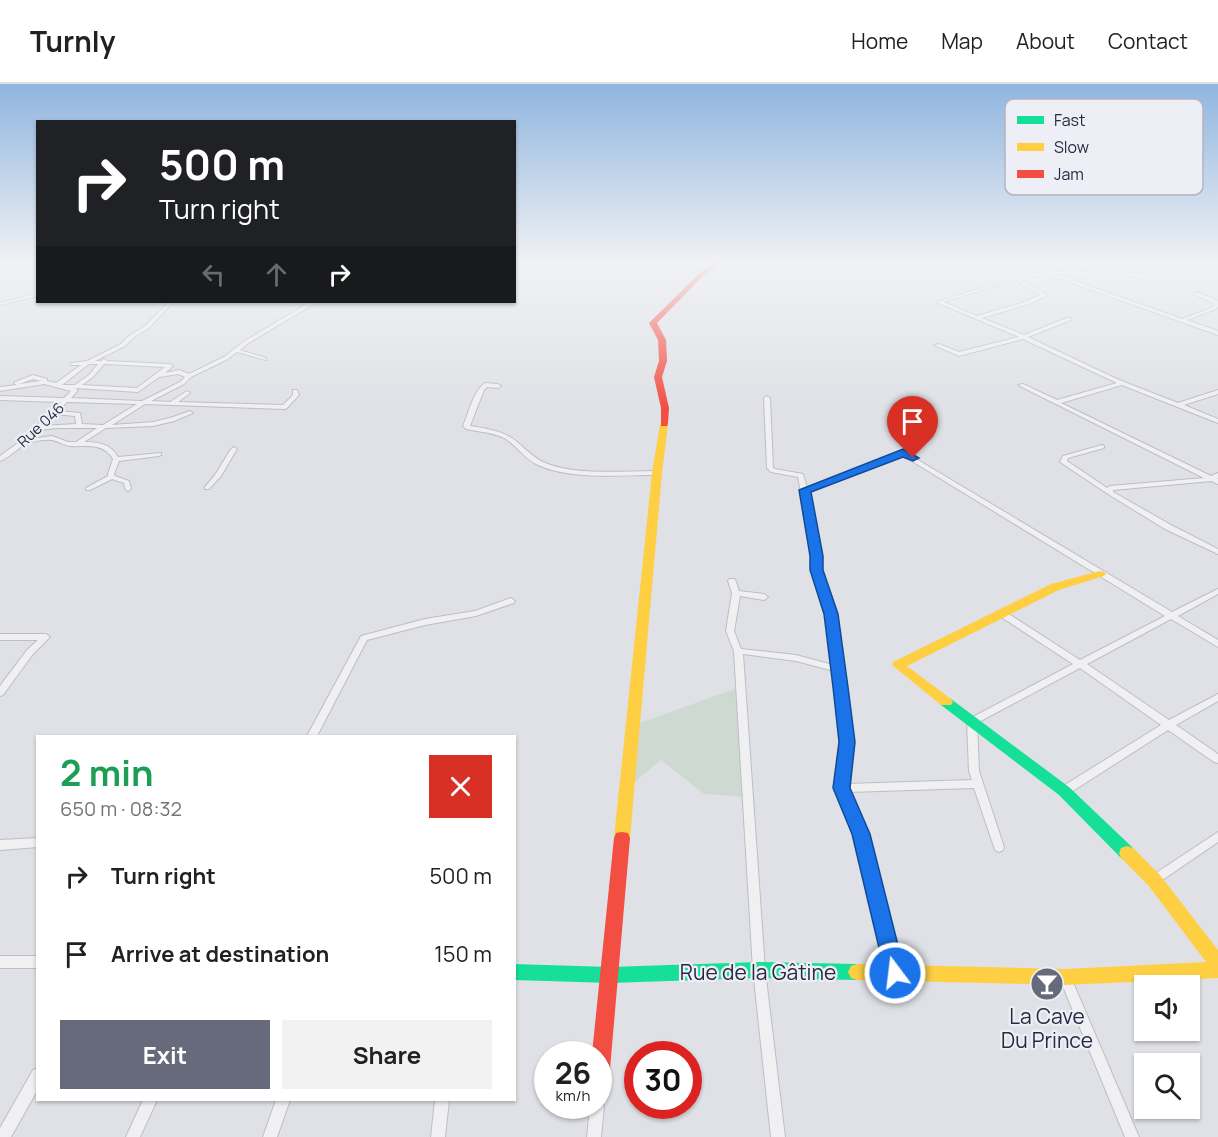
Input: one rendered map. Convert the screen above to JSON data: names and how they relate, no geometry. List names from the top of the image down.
{
  "streets": {
    "street": ["Rue 046", "Rue de la Gâtine"]
  },
  "places": {
    "bar": ["La Cave Du Prince"]
  },
  "legend": ["Fast", "Slow", "Jam"],
  "page": {
    "header": "Turnly",
    "nav": [
      "Home",
      "Map",
      "About",
      "Contact"
    ],
    "turn": ["500 m", "Turn right"],
    "heading": ["2 min", "650 m · 08:32"],
    "list": [
      {
        "name": "Turn right",
        "value": "500 m"
      },
      {
        "name": "Arrive at destination",
        "value": "150 m"
      }
    ],
    "buttons": ["Exit", "Share"],
    "speed": "26 km/h",
    "limit": "30"
  }
}
